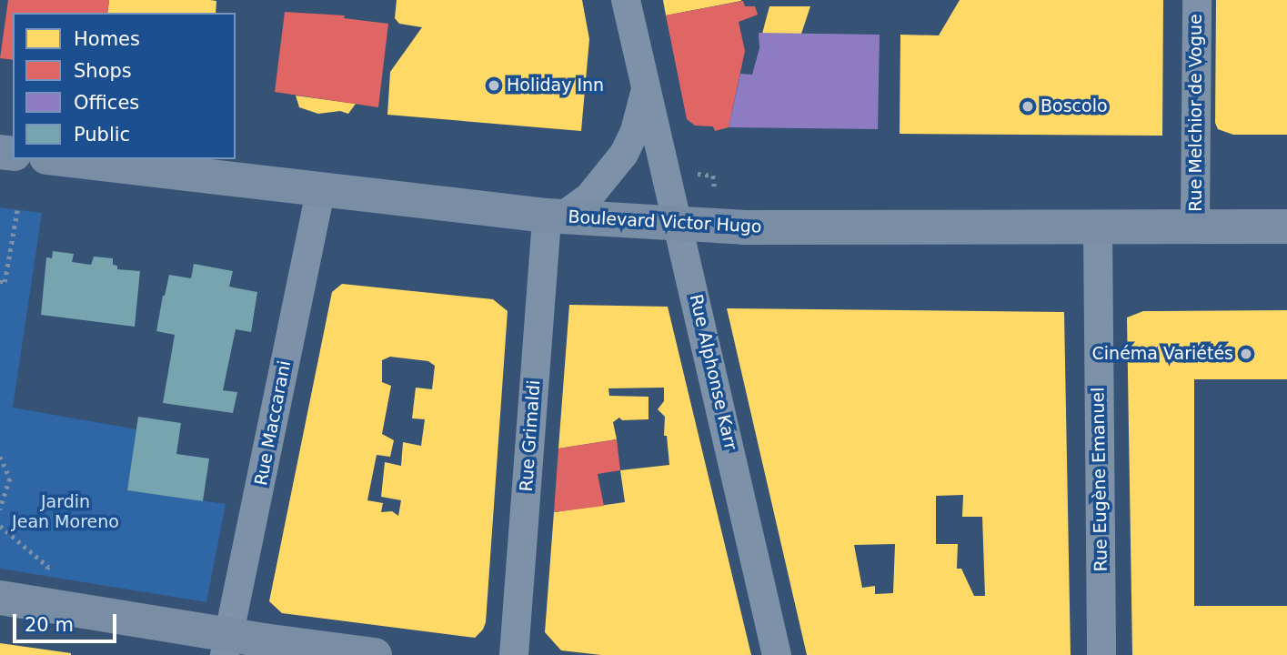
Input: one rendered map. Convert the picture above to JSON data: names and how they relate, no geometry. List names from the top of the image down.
{
  "streets": {
    "main road": ["Boulevard Victor Hugo"],
    "street": [
      "Rue Melchior de Vogue",
      "Rue Alphonse Karr",
      "Rue Maccarani",
      "Rue Grimaldi",
      "Rue Eugène Emanuel"
    ]
  },
  "crossings": [
    ["Rue Melchior de Vogue", "Boulevard Victor Hugo"],
    ["Boulevard Victor Hugo", "Rue Alphonse Karr"],
    ["Boulevard Victor Hugo", "Rue Maccarani"],
    ["Boulevard Victor Hugo", "Rue Grimaldi"],
    ["Boulevard Victor Hugo", "Rue Eugène Emanuel"],
    ["Rue Alphonse Karr", "Rue Grimaldi"]
  ],
  "parks": ["Jardin Jean Moreno"],
  "places": ["Holiday Inn", "Boscolo", "Cinéma Variétés"],
  "legend": [
    "Homes",
    "Shops",
    "Offices",
    "Public"
  ],
  "scale_bar": "20 m"
}
